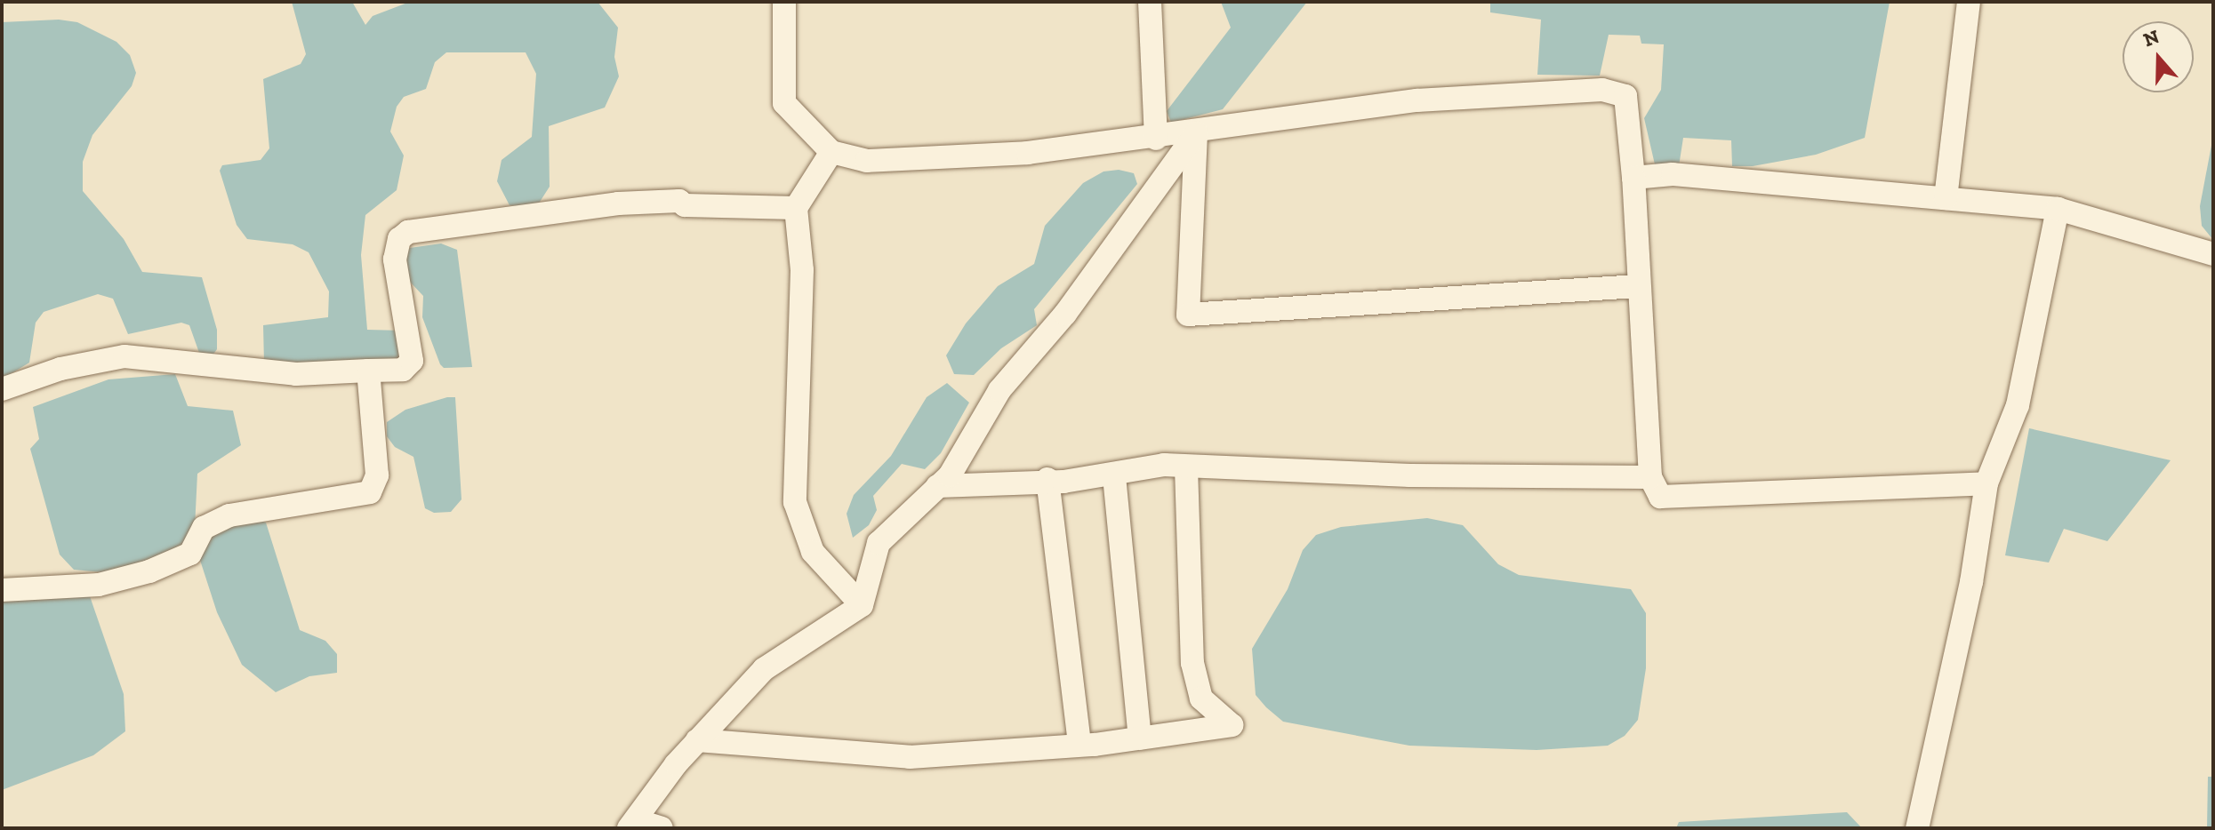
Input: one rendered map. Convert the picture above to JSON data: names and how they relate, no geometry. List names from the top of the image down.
{
  "north": "top"
}
